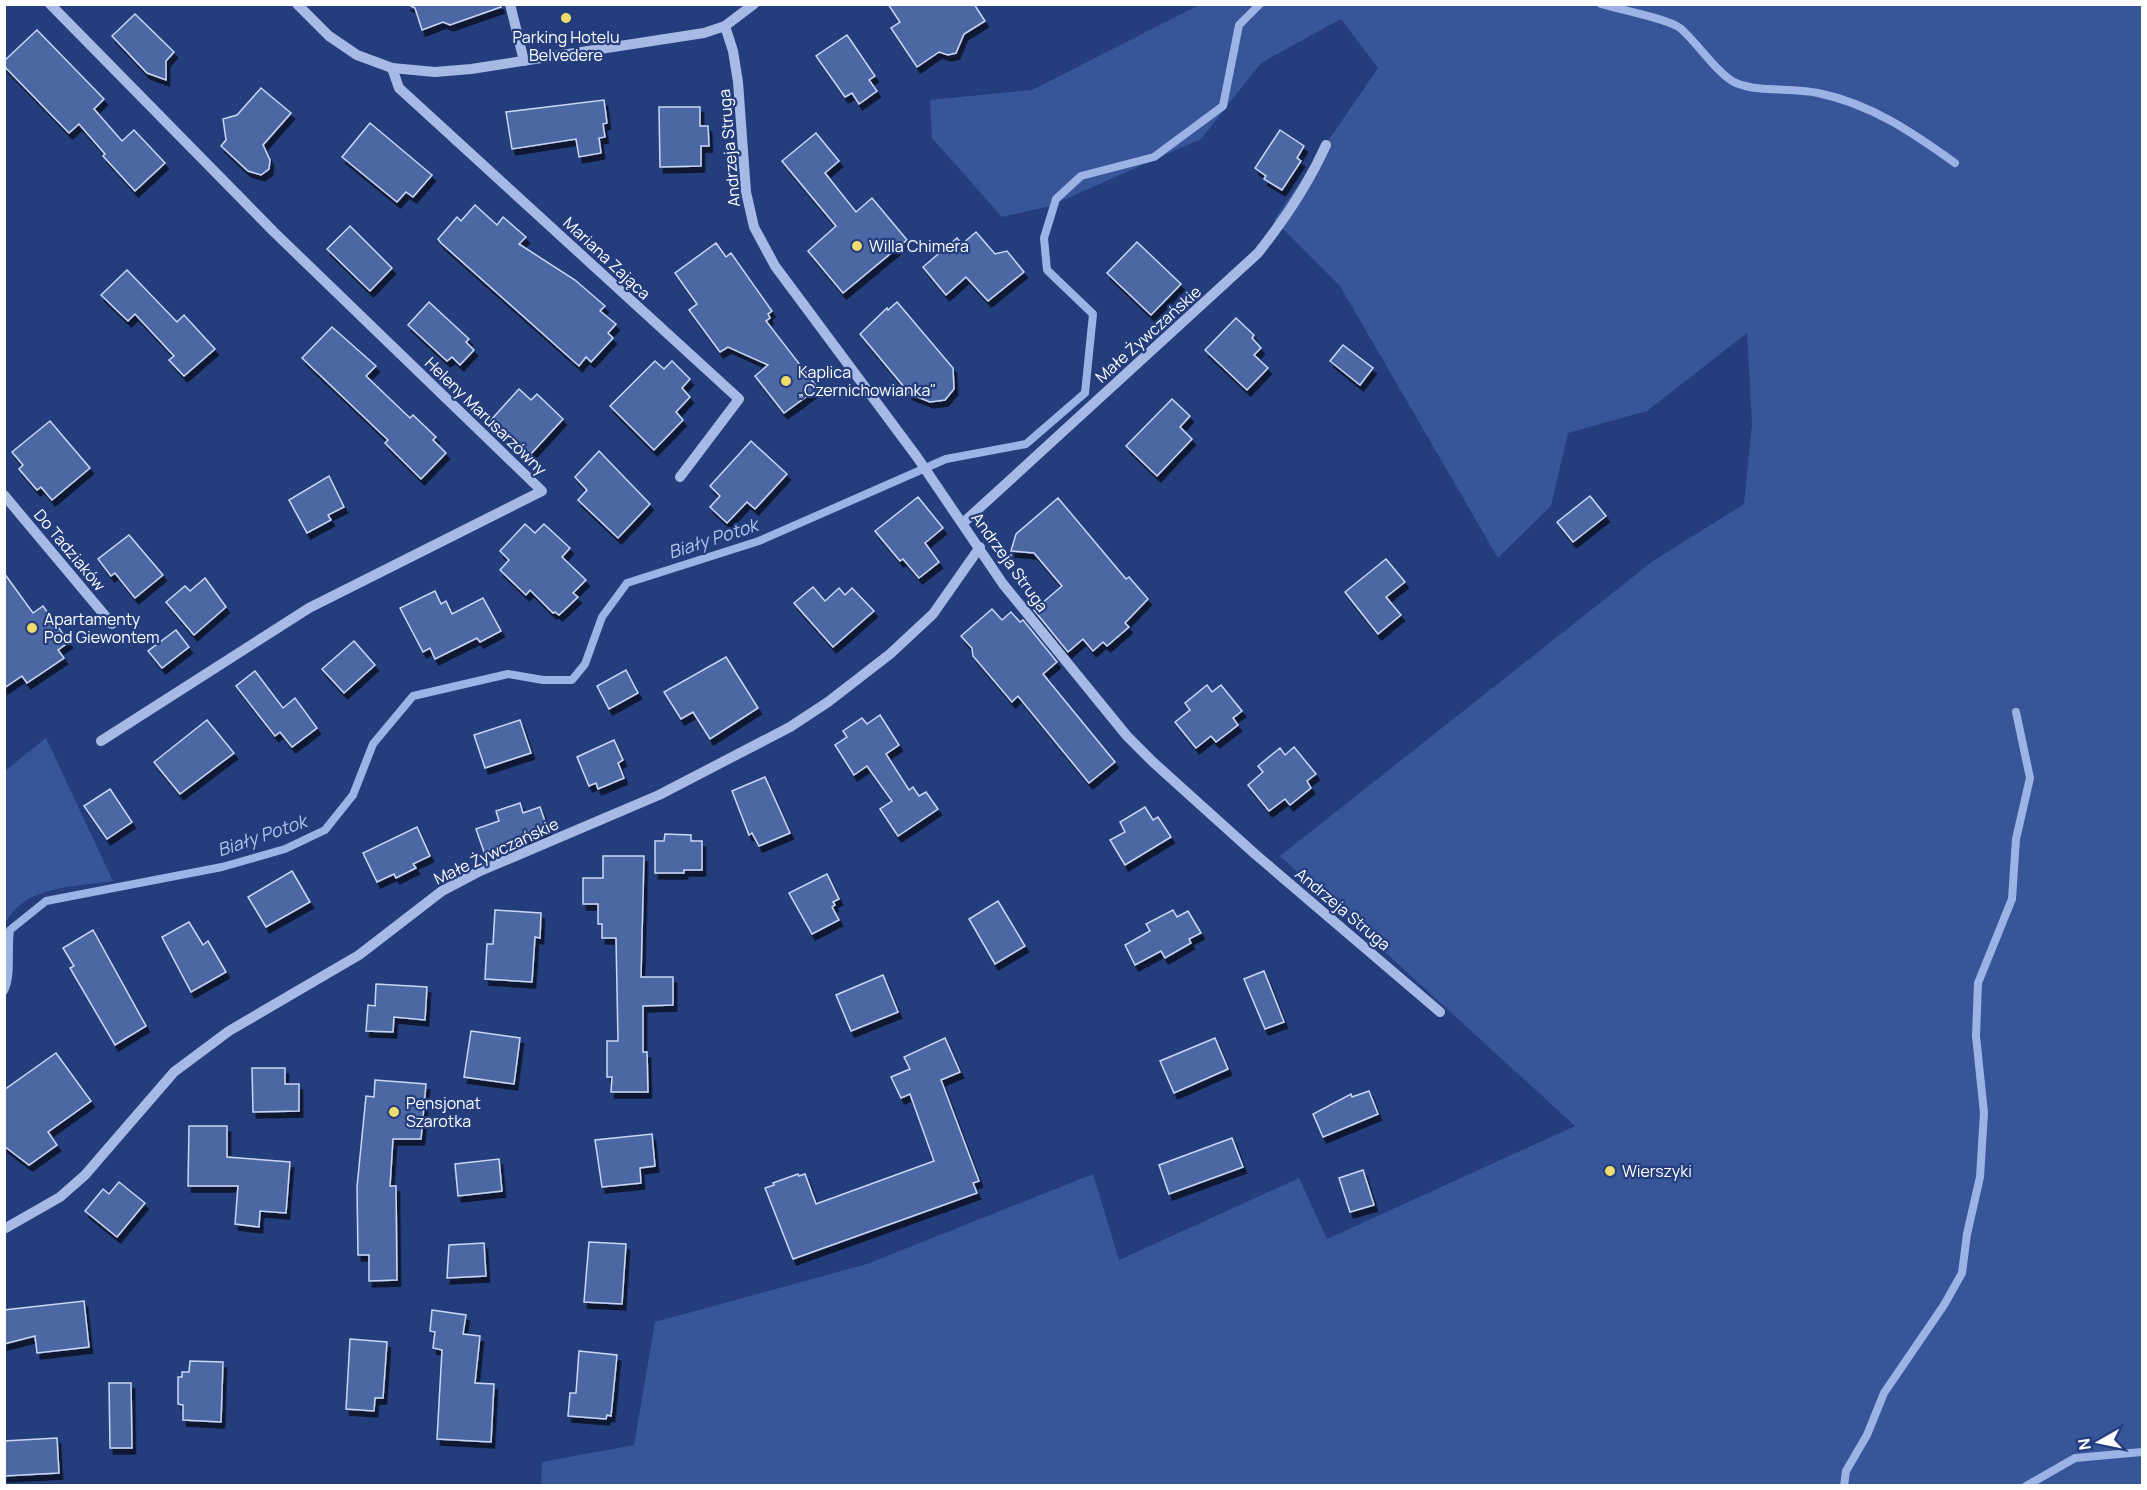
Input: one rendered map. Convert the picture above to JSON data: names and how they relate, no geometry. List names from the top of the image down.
{
  "streets": {
    "street": [
      "Andrzeja Struga",
      "Mariana Zająca",
      "Małe Żywczańskie",
      "Heleny Marusarzówny",
      "Do Tadziaków"
    ]
  },
  "crossings": [
    ["Andrzeja Struga", "Małe Żywczańskie"]
  ],
  "water": ["Biały Potok"],
  "places": [
    "Parking Hotelu Belvedere",
    "Willa Chimera",
    "Kaplica „Czernichowianka\"",
    "Apartamenty Pod Giewontem",
    "Pensjonat Szarotka",
    "Wierszyki"
  ],
  "north": "left"
}
